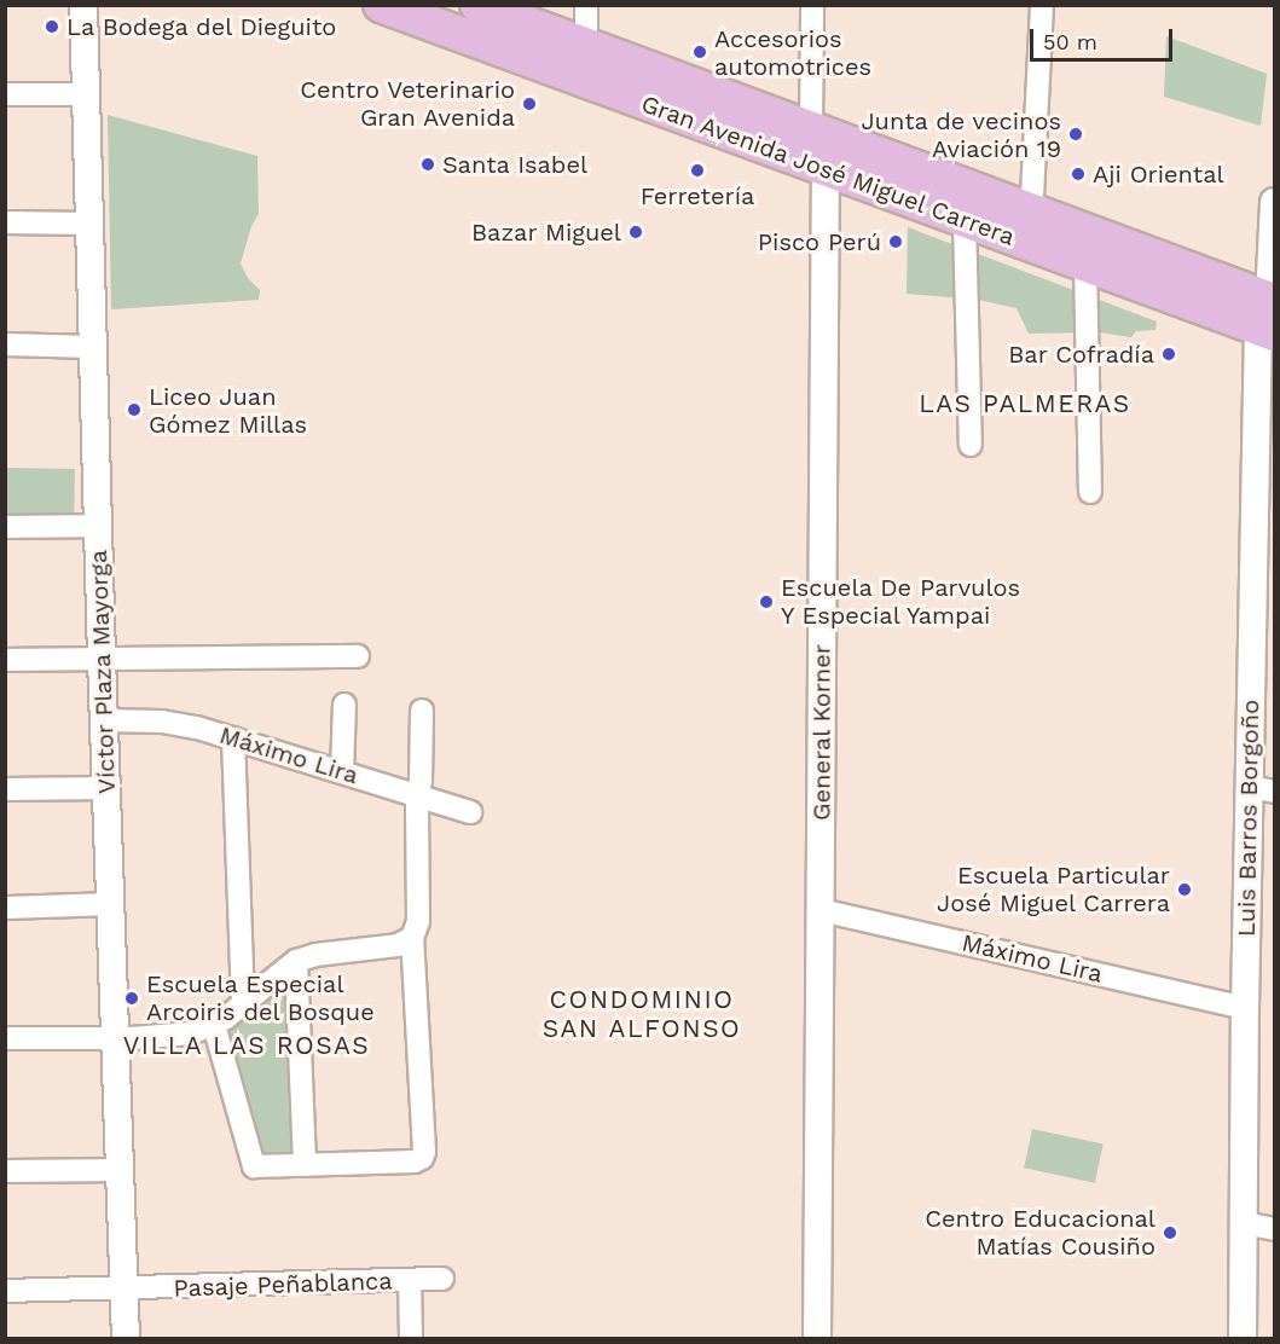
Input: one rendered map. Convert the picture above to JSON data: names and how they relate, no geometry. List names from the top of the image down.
{
  "streets": {
    "main road": ["Gran Avenida José Miguel Carrera"],
    "street": [
      "Víctor Plaza Mayorga",
      "General Korner",
      "Máximo Lira",
      "Luis Barros Borgoño",
      "Pasaje Peñablanca"
    ]
  },
  "crossings": [
    ["Gran Avenida José Miguel Carrera", "General Korner"],
    ["Gran Avenida José Miguel Carrera", "Luis Barros Borgoño"],
    ["Víctor Plaza Mayorga", "Máximo Lira"],
    ["Víctor Plaza Mayorga", "Pasaje Peñablanca"],
    ["General Korner", "Máximo Lira"],
    ["Máximo Lira", "Luis Barros Borgoño"]
  ],
  "districts": ["LAS PALMERAS", "CONDOMINIO SAN ALFONSO", "VILLA LAS ROSAS"],
  "places": [
    "La Bodega del Dieguito",
    "Accesorios automotrices",
    "Centro Veterinario Gran Avenida",
    "Junta de vecinos Aviación 19",
    "Santa Isabel",
    "Ferretería",
    "Aji Oriental",
    "Bazar Miguel",
    "Pisco Perú",
    "Bar Cofradía",
    "Liceo Juan Gómez Millas",
    "Escuela De Parvulos Y Especial Yampai",
    "Escuela Particular José Miguel Carrera",
    "Escuela Especial Arcoiris del Bosque",
    "Centro Educacional Matías Cousiño"
  ],
  "scale_bar": "50 m"
}
